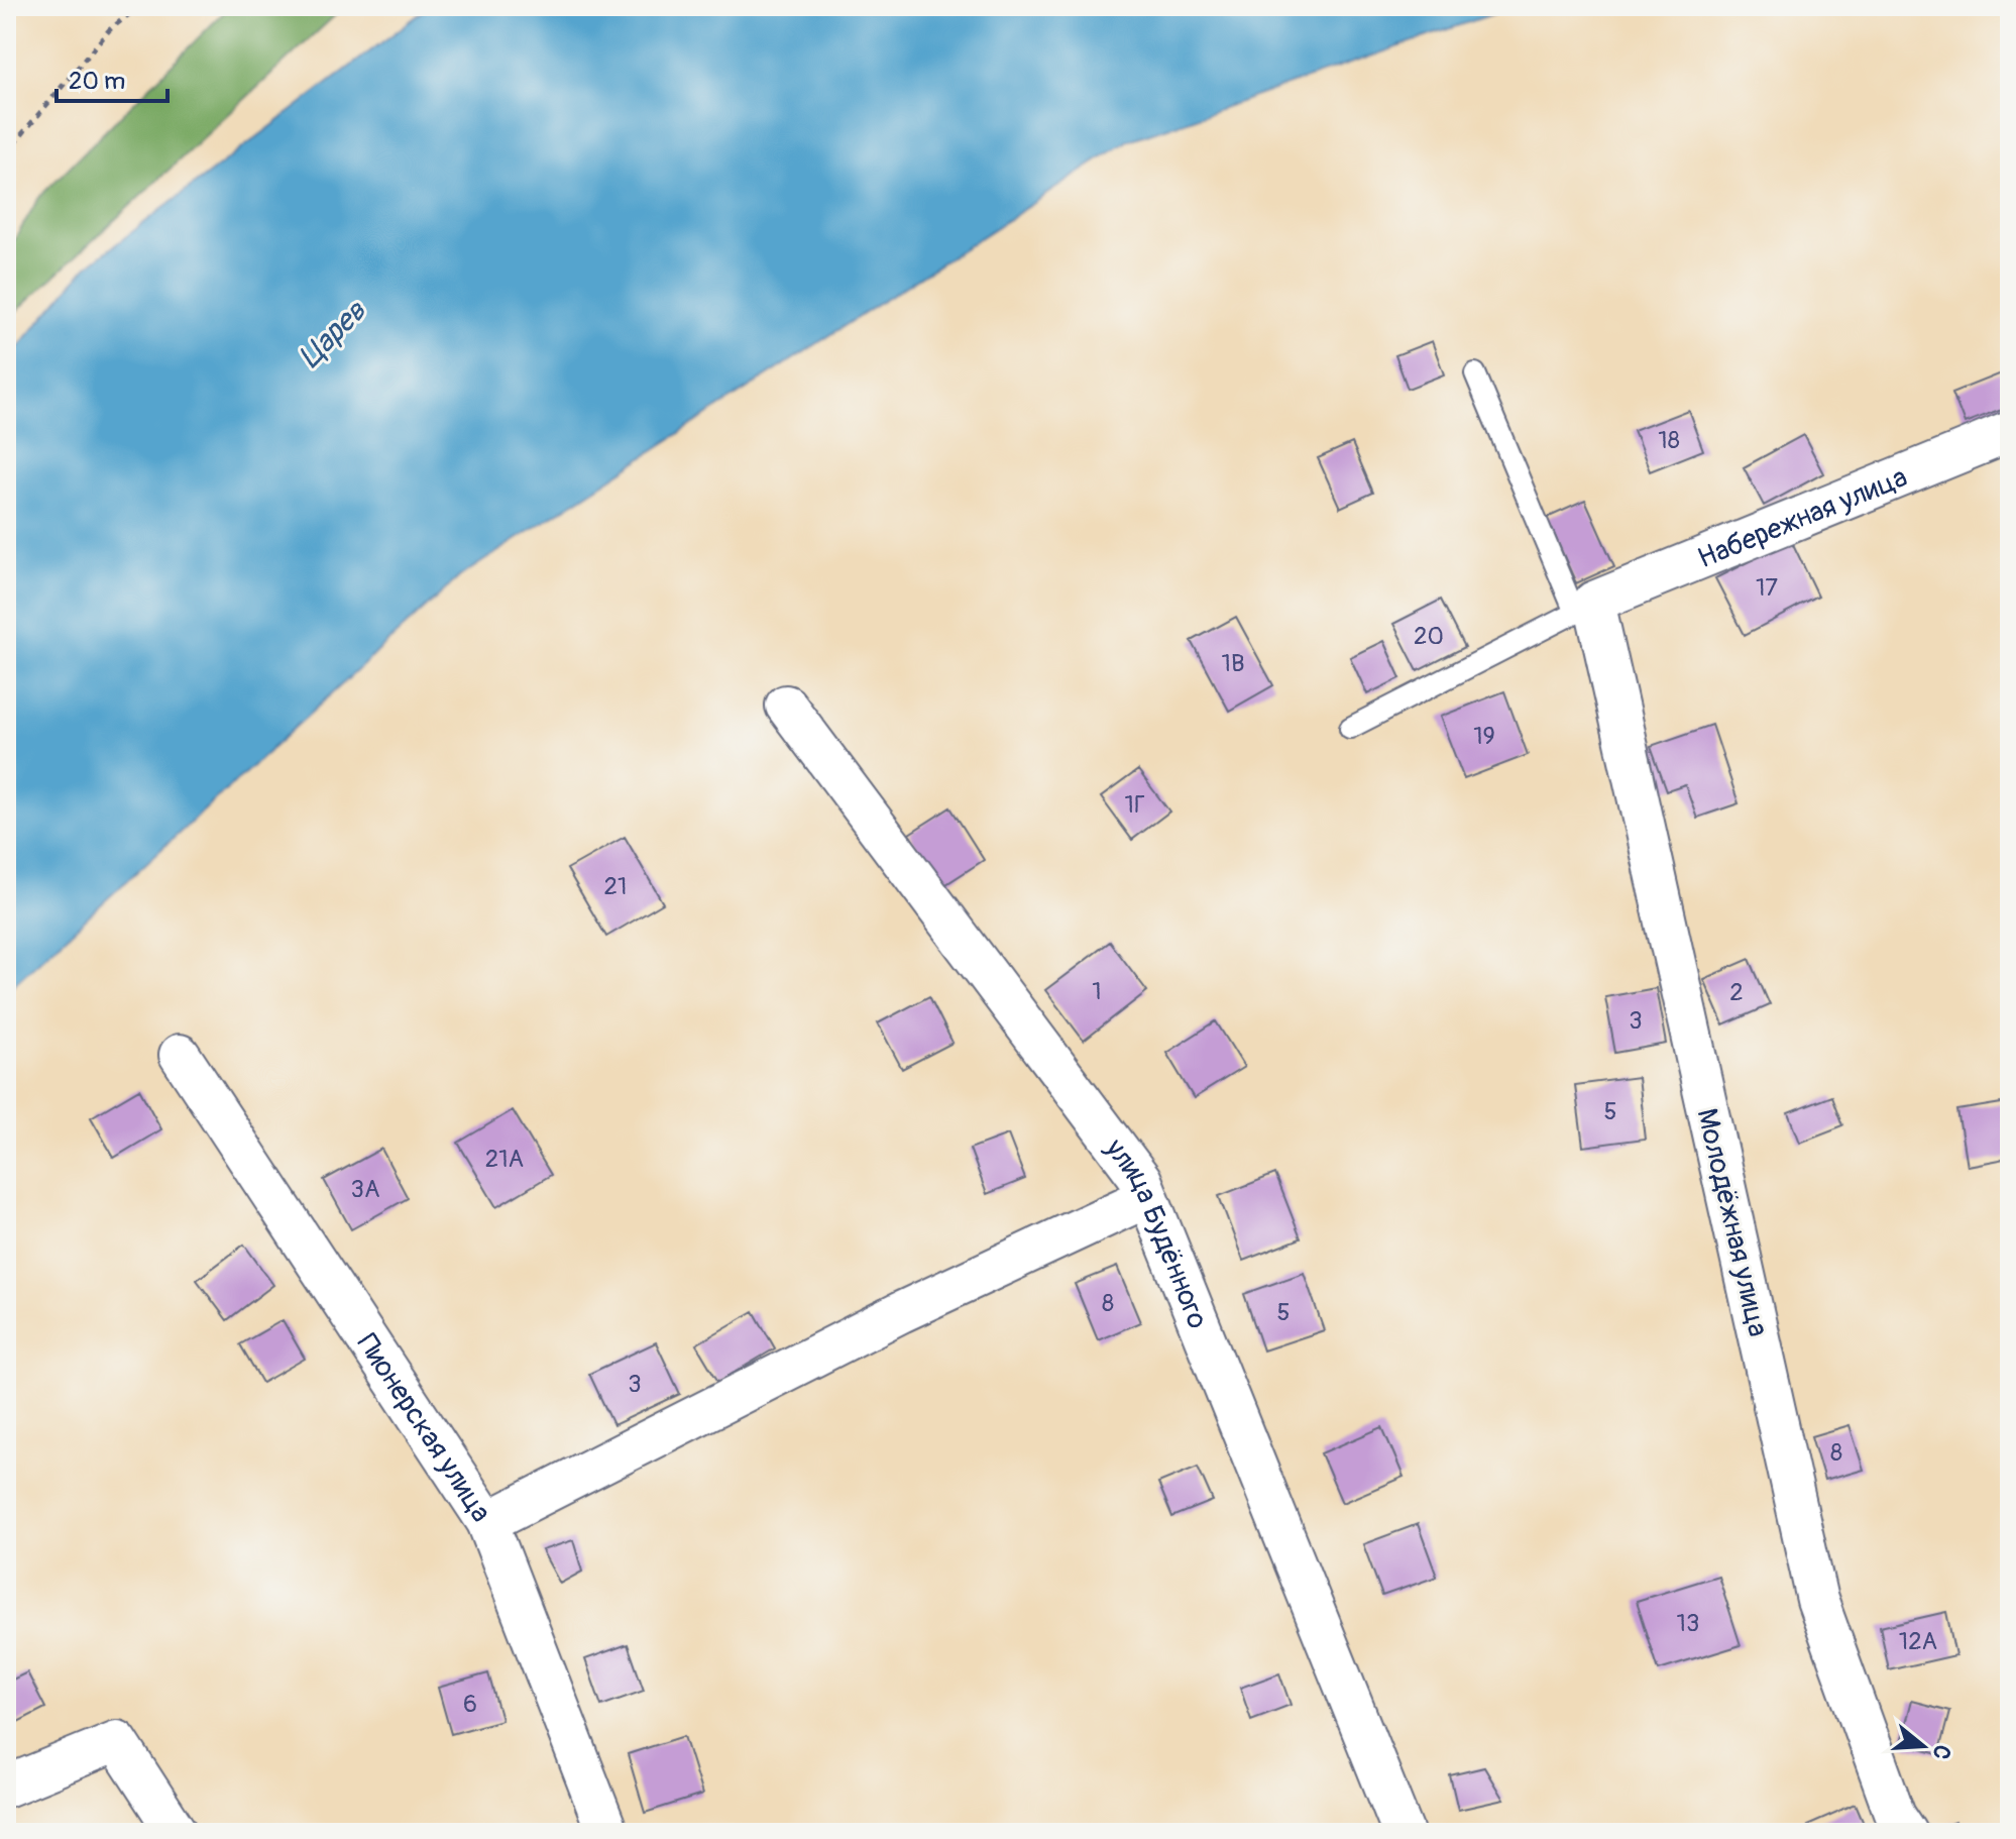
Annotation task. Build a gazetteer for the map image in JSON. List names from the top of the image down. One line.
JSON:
{"streets":{"street":["Набережная улица","Молодёжная улица","улица Будённого","Пионерская улица"]},"crossings":[["Набережная улица","Молодёжная улица"]],"water":["Царев"],"house_numbers":["18","17","20","1В","19","1Г","21","1","2","3","5","21А","3А","8","5","3","8","13","12А","6"],"scale_bar":"20 m","north":"right"}
